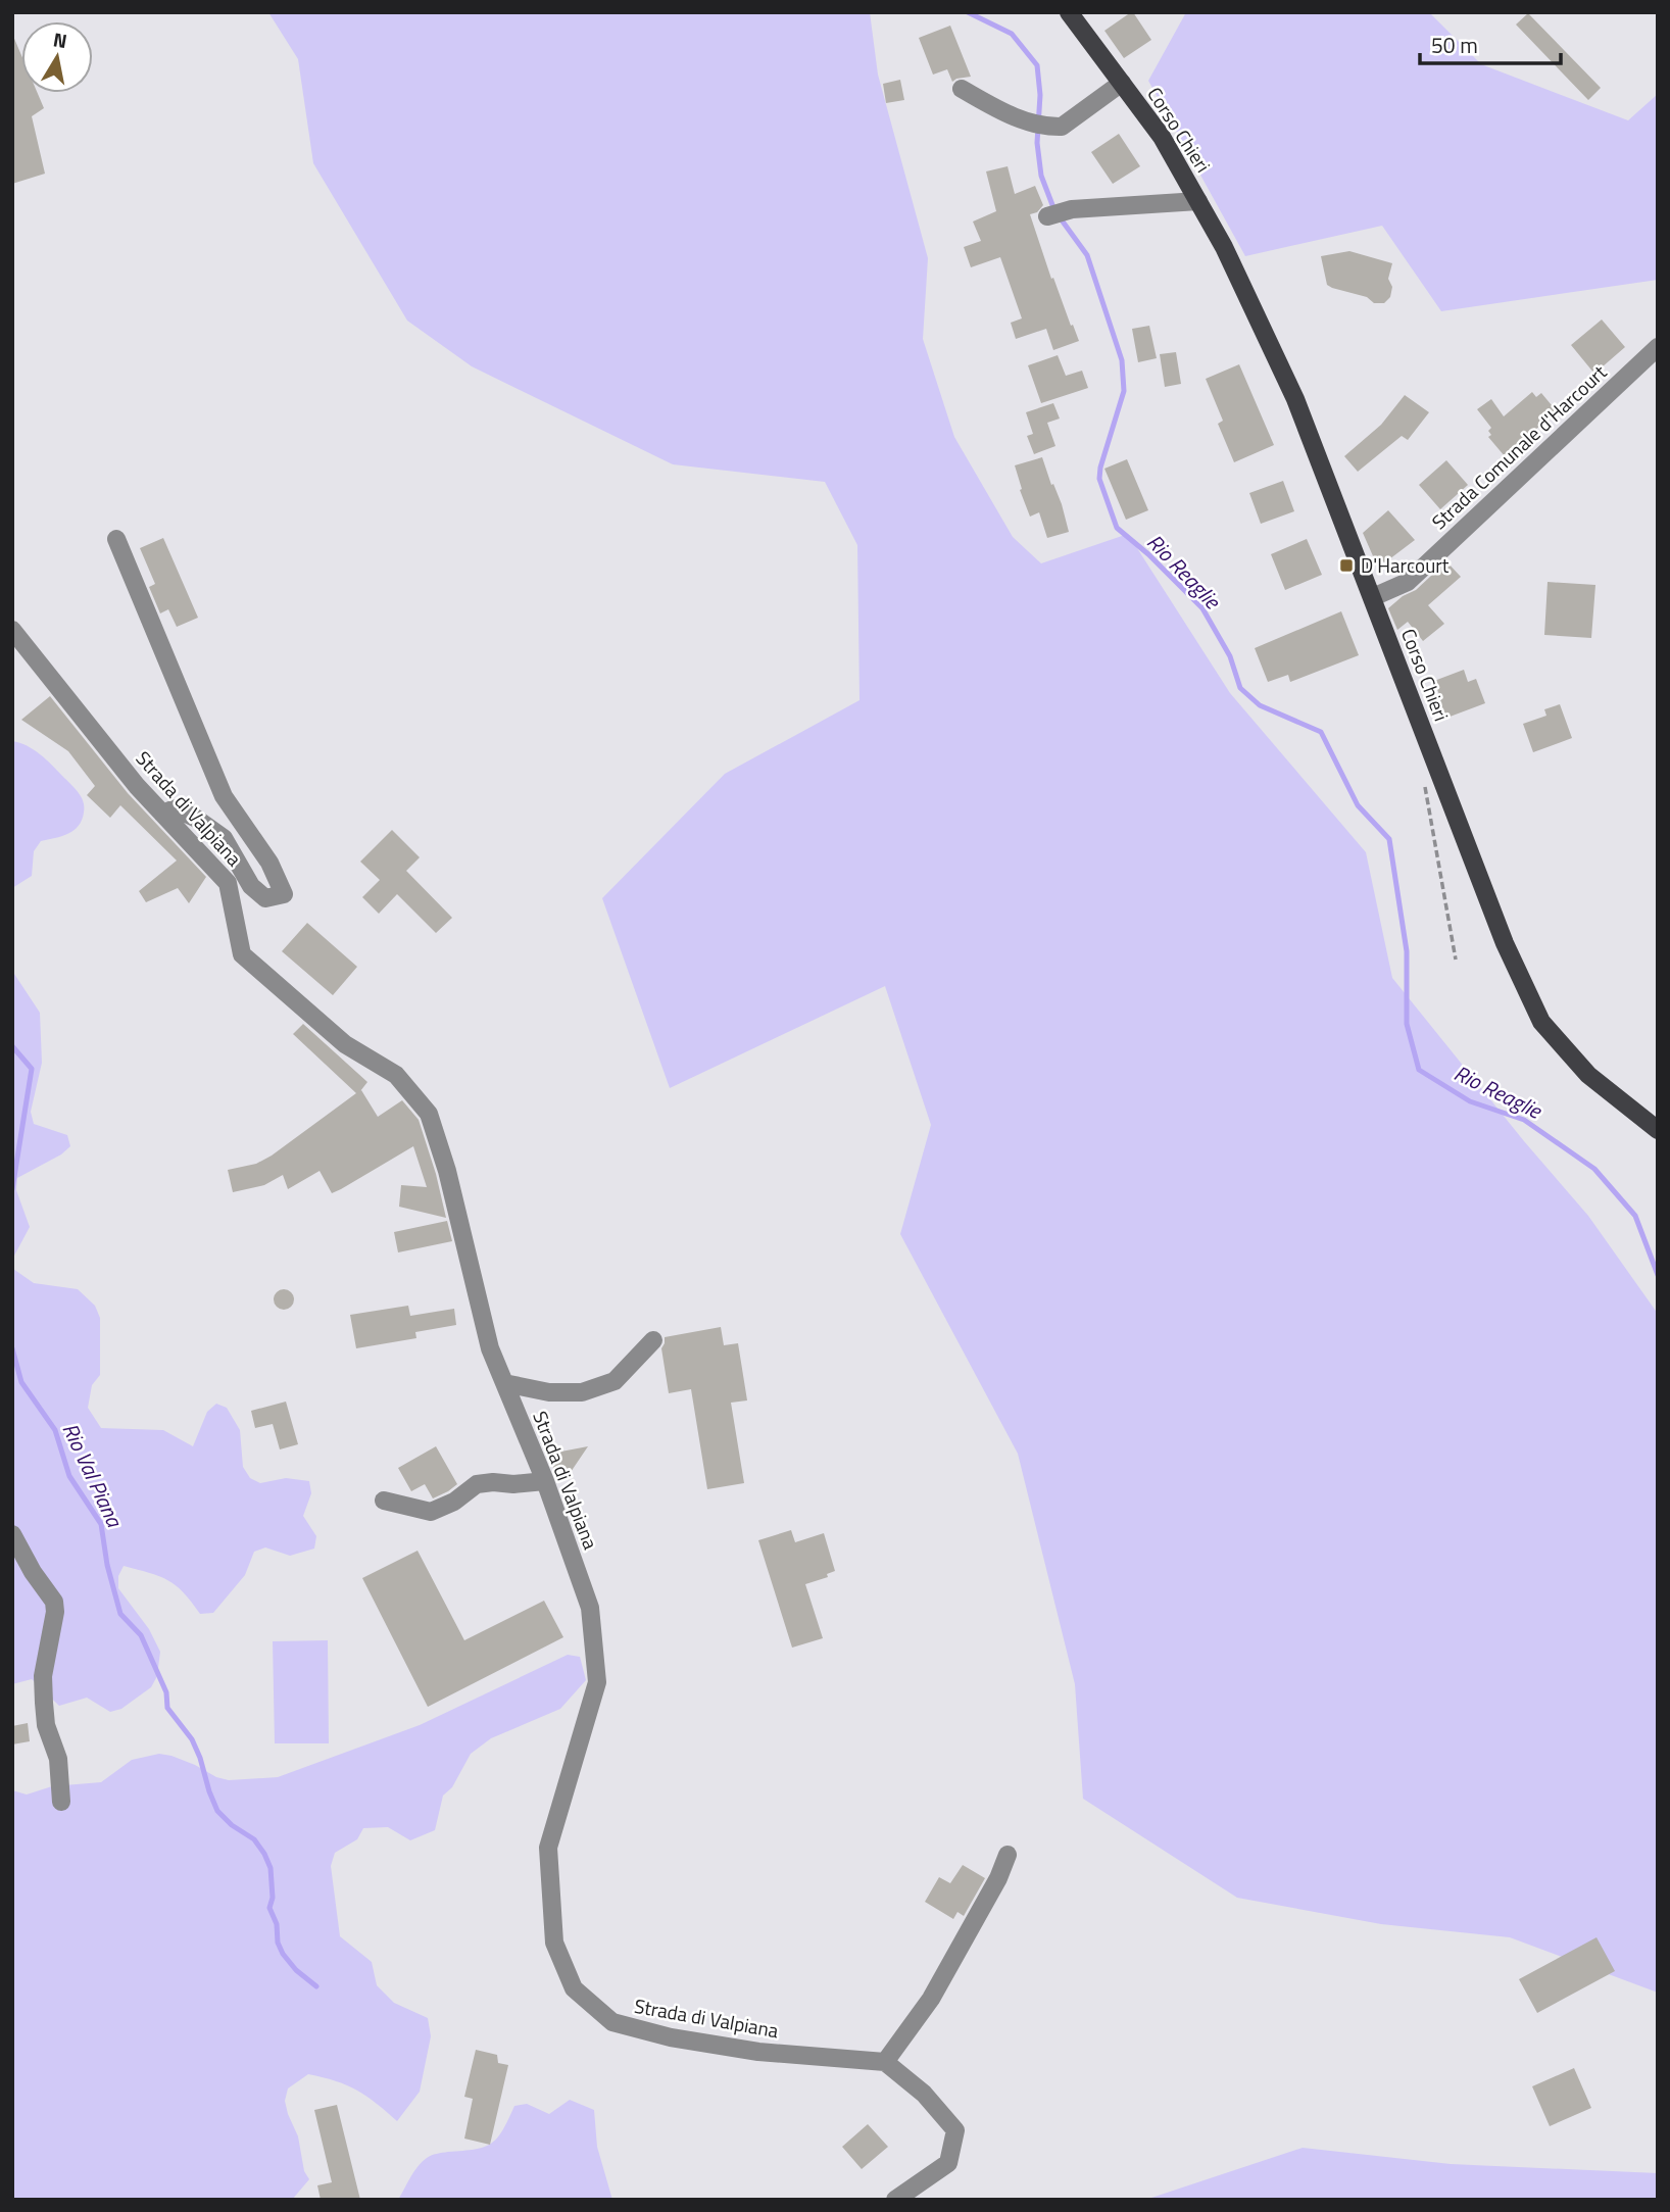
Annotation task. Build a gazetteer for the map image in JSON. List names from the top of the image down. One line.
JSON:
{"streets":{"main road":["Corso Chieri"],"street":["Strada Comunale d'Harcourt","Strada di Valpiana"]},"crossings":[["Corso Chieri","Strada Comunale d'Harcourt"]],"water":["Rio Reaglie","Rio Val Piana"],"places":{"transit":["D'Harcourt"]},"scale_bar":"50 m","north":"top"}
